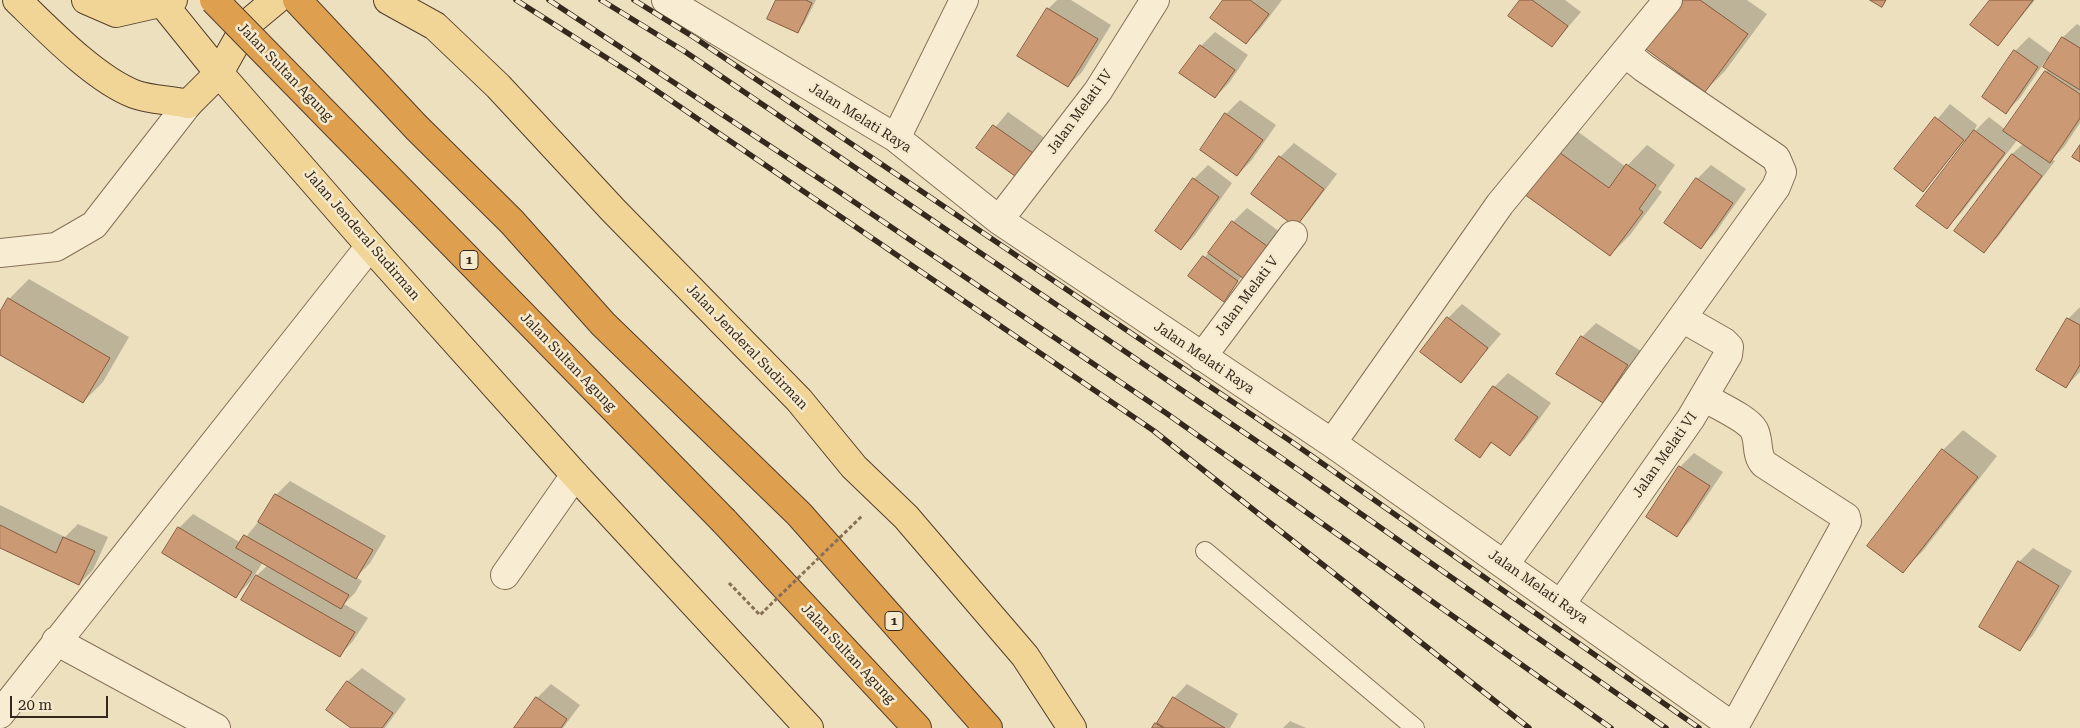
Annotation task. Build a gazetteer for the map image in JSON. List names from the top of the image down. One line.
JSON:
{"streets":{"highway":["Jalan Sultan Agung","1"],"main road":["Jalan Jenderal Sudirman"],"street":["Jalan Melati IV","Jalan Melati Raya","Jalan Melati V","Jalan Melati VI"]},"crossings":[["Jalan Melati IV","Jalan Melati Raya"],["Jalan Melati Raya","Jalan Melati V"],["Jalan Melati Raya","Jalan Melati VI"]],"scale_bar":"20 m"}
